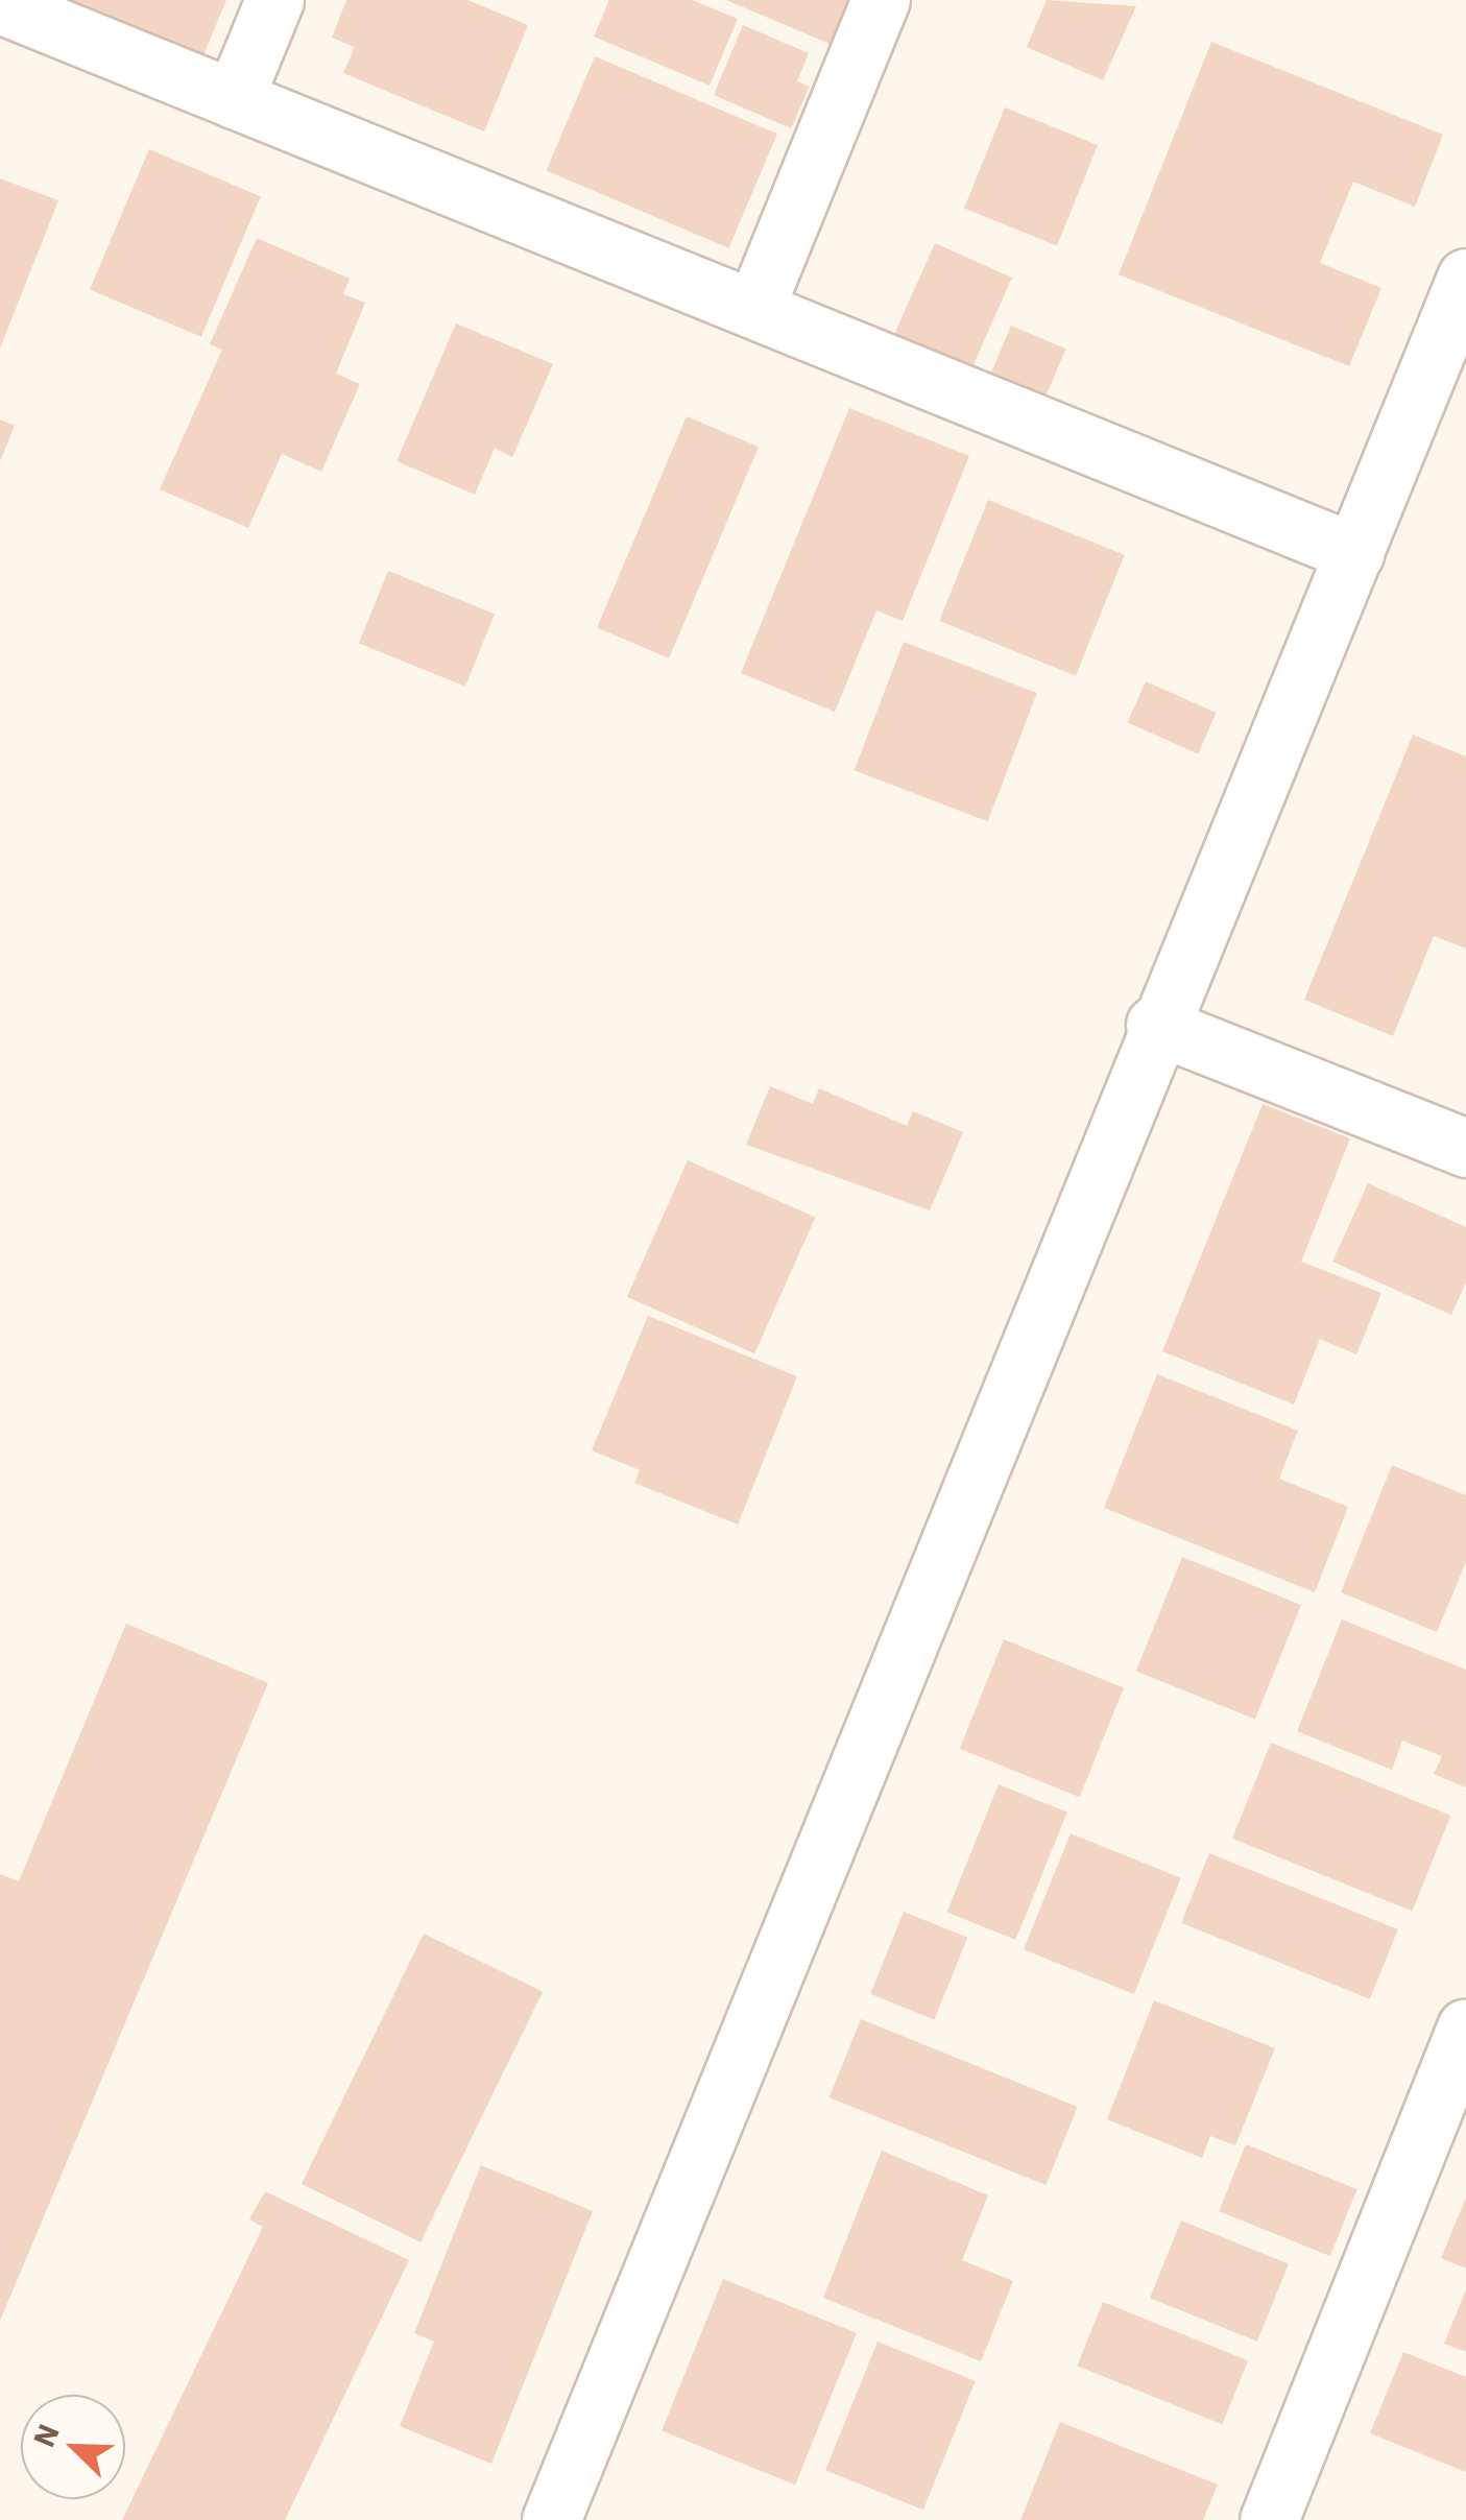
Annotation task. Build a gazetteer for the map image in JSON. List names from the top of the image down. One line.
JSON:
{"north":"top left"}
